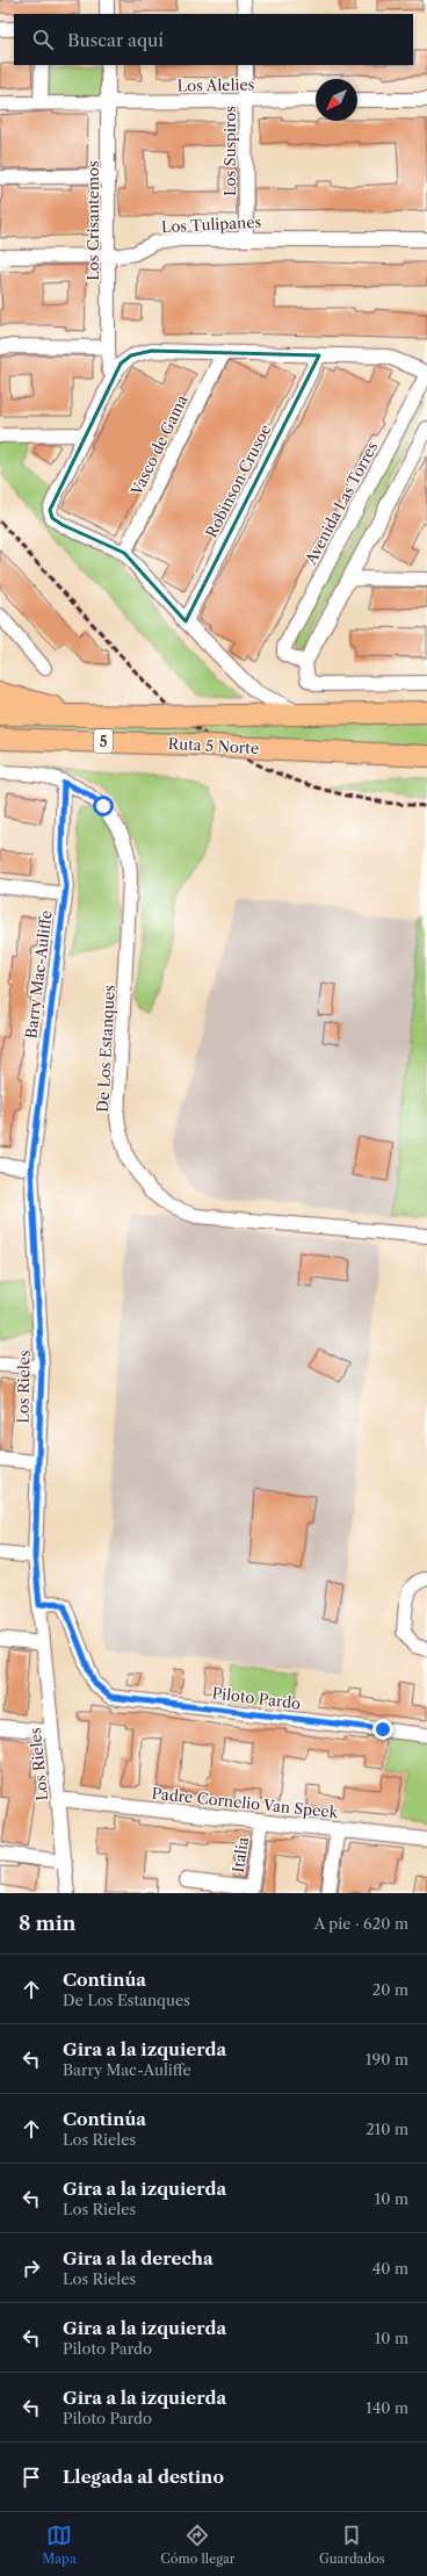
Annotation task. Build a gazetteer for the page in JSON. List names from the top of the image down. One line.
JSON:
{"streets":{"highway":["5","Ruta 5 Norte"],"street":["Los Alelies","Los Suspiros","Los Crisantemos","Los Tulipanes","Vasco de Gama","Robinson Crusoe","Avenida Las Torres","Barry Mac-Auliffe","De Los Estanques","Los Rieles","Piloto Pardo","Padre Cornelio Van Speek","Italia"]},"crossings":[["Los Alelies","Los Suspiros"],["Los Alelies","Los Crisantemos"],["Los Suspiros","Los Tulipanes"],["Los Crisantemos","Los Tulipanes"],["Barry Mac-Auliffe","De Los Estanques"],["Barry Mac-Auliffe","Los Rieles"],["Los Rieles","Piloto Pardo"],["Los Rieles","Padre Cornelio Van Speek"],["Padre Cornelio Van Speek","Italia"]],"north":"bottom left","page":{"search":"Buscar aquí","heading":["8 min","A pie · 620 m"],"list":[["Continúa","De Los Estanques","20 m"],["Gira a la izquierda","Barry Mac-Auliffe","190 m"],["Continúa","Los Rieles","210 m"],["Gira a la izquierda","Los Rieles","10 m"],["Gira a la derecha","Los Rieles","40 m"],["Gira a la izquierda","Piloto Pardo","10 m"],["Gira a la izquierda","Piloto Pardo","140 m"],"Llegada al destino"],"nav":["Mapa","Cómo llegar","Guardados"]}}
